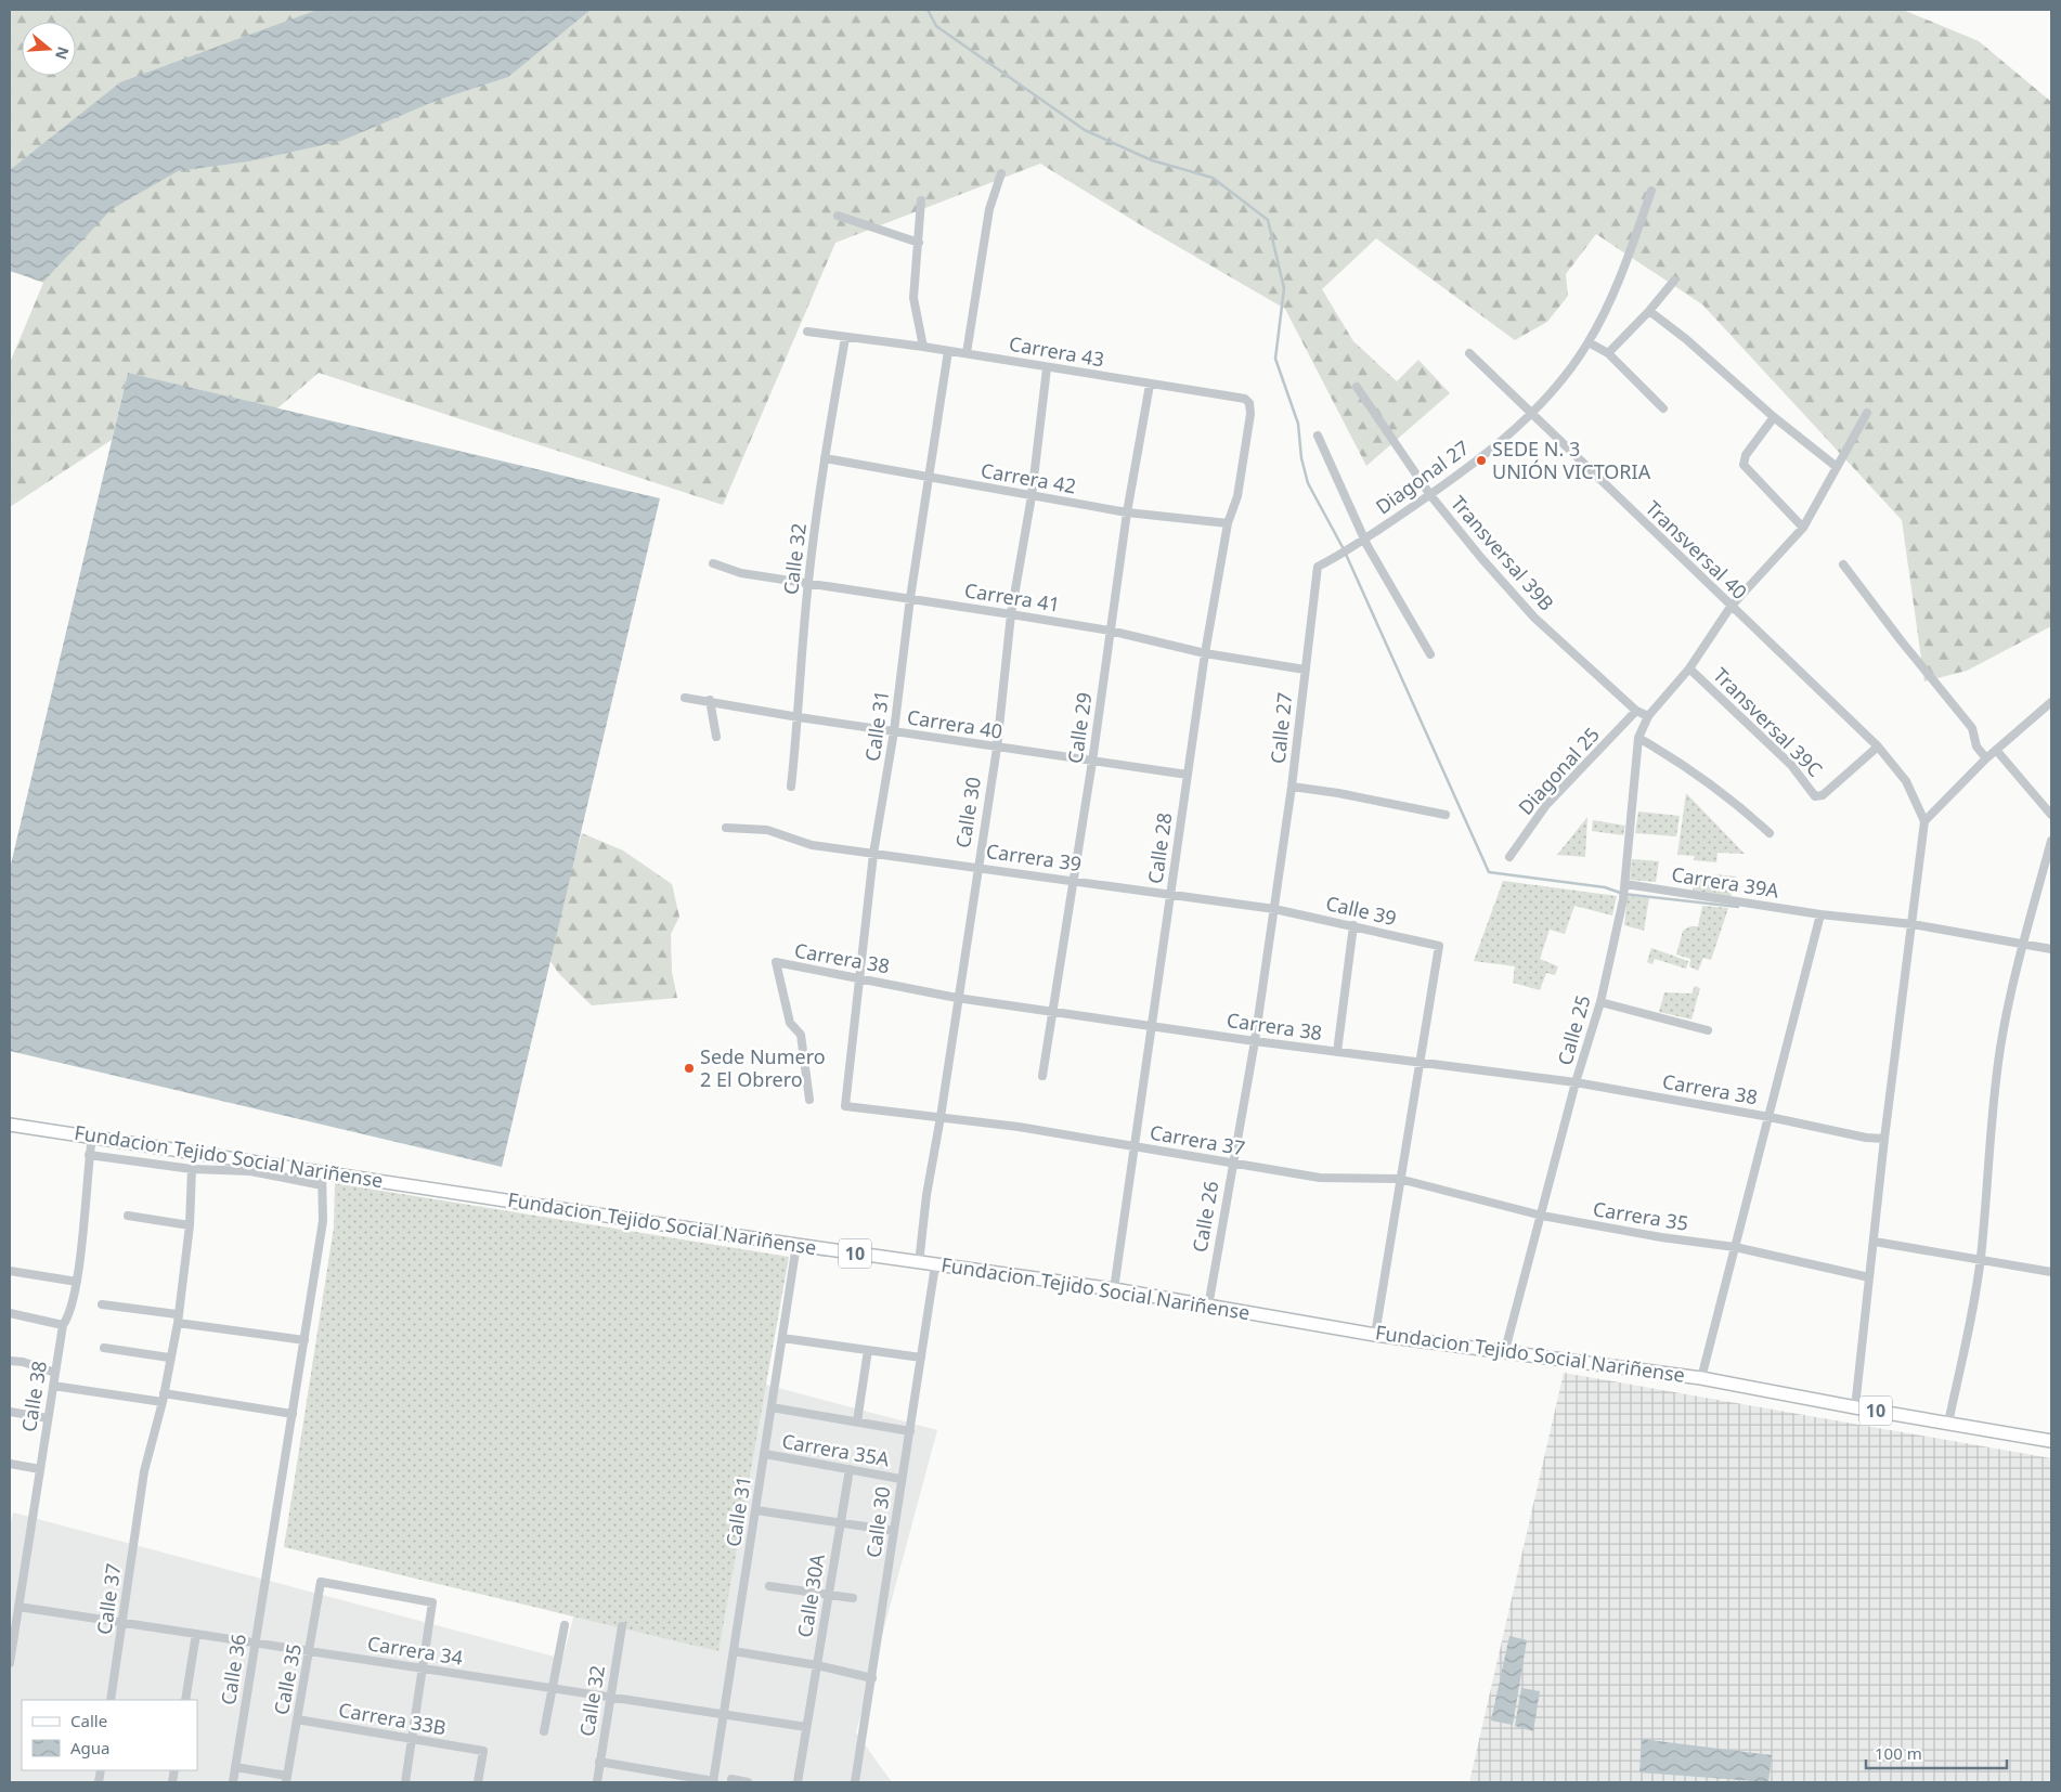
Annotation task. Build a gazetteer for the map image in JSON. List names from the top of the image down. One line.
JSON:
{"streets":{"main road":["Fundacion Tejido Social Nariñense","10"],"street":["Carrera 43","Diagonal 27","Carrera 42","Transversal 40","Transversal 39B","Calle 32","Carrera 41","Transversal 39C","Carrera 40","Calle 31","Calle 29","Calle 27","Diagonal 25","Calle 30","Calle 28","Carrera 39","Carrera 39A","Calle 39","Carrera 38","Calle 25","Carrera 37","Calle 26","Carrera 35","Calle 38","Carrera 35A","Calle 30A","Calle 37","Carrera 34","Calle 36","Calle 35","Carrera 33B"]},"crossings":[["Carrera 43","Calle 32"],["Carrera 43","Calle 31"],["Carrera 43","Calle 29"],["Carrera 43","Calle 30"],["Carrera 43","Calle 28"],["Diagonal 27","Transversal 40"],["Diagonal 27","Transversal 39B"],["Diagonal 27","Calle 27"],["Carrera 42","Calle 32"],["Carrera 42","Calle 31"],["Carrera 42","Calle 29"],["Carrera 42","Calle 30"],["Carrera 42","Calle 28"],["Transversal 40","Transversal 39C"],["Transversal 39B","Diagonal 25"],["Transversal 39B","Calle 25"],["Calle 32","Carrera 41"],["Calle 32","Carrera 40"],["Calle 32","Carrera 34"],["Carrera 41","Calle 31"],["Carrera 41","Calle 29"],["Carrera 41","Calle 27"],["Carrera 41","Calle 30"],["Carrera 41","Calle 28"],["Carrera 40","Calle 31"],["Carrera 40","Calle 29"],["Carrera 40","Calle 30"],["Carrera 40","Calle 28"],["Calle 31","Carrera 39"],["Calle 31","Carrera 38"],["Calle 31","Carrera 37"],["Calle 31","Fundacion Tejido Social Nariñense"],["Calle 31","Carrera 35A"],["Calle 31","Carrera 34"],["Calle 29","Carrera 39"],["Calle 29","Carrera 38"],["Calle 27","Carrera 39"],["Calle 27","Calle 39"],["Calle 27","Calle 26"],["Calle 30","Carrera 39"],["Calle 30","Carrera 38"],["Calle 30","Carrera 37"],["Calle 30","Fundacion Tejido Social Nariñense"],["Calle 30","Carrera 35A"],["Calle 28","Carrera 39"],["Calle 28","Carrera 38"],["Calle 28","Carrera 37"],["Calle 28","Fundacion Tejido Social Nariñense"],["Carrera 39","Calle 39"],["Carrera 39","Calle 26"],["Carrera 39A","Calle 25"],["Calle 39","Carrera 38"],["Calle 39","Calle 26"],["Carrera 38","Calle 25"],["Carrera 38","Calle 26"],["Calle 25","Carrera 37"],["Calle 25","Fundacion Tejido Social Nariñense"],["Calle 25","Carrera 35"],["Carrera 37","Calle 26"],["Carrera 37","Carrera 35"],["Fundacion Tejido Social Nariñense","Calle 26"],["Fundacion Tejido Social Nariñense","10"],["Fundacion Tejido Social Nariñense","Calle 38"],["Fundacion Tejido Social Nariñense","Calle 36"],["Calle 38","Carrera 34"],["Carrera 35A","Calle 30A"],["Calle 30A","Carrera 34"],["Calle 37","Carrera 34"],["Carrera 34","Calle 36"],["Carrera 34","Calle 35"],["Calle 35","Carrera 33B"]],"places":["SEDE N. 3 UNIÓN VICTORIA","Sede Numero 2 El Obrero"],"legend":["Calle","Agua"],"scale_bar":"100 m","north":"right"}
